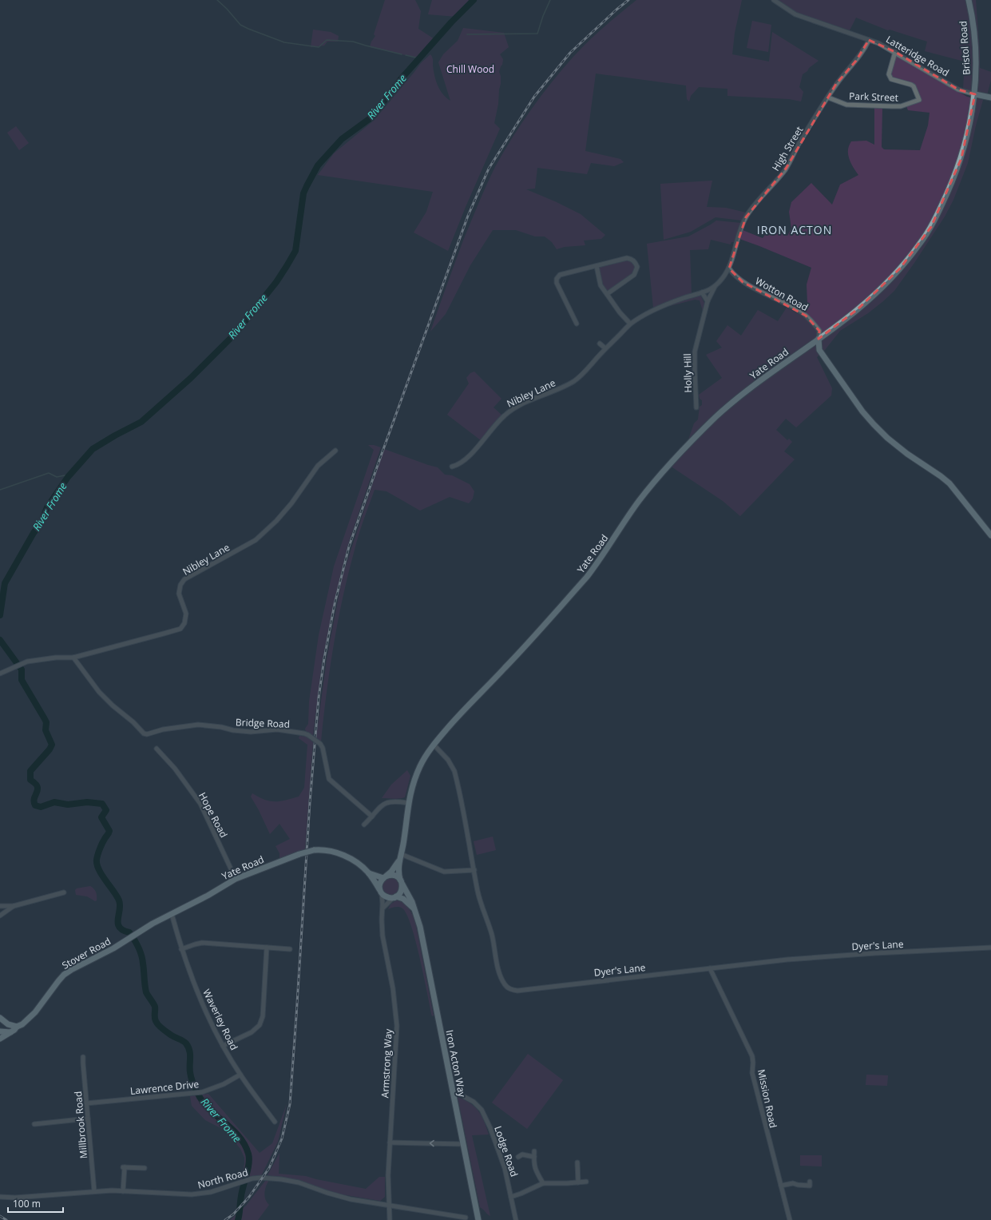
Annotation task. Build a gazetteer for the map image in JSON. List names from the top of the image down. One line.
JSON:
{"streets":{"main road":["Bristol Road","Yate Road","Stover Road","Iron Acton Way"],"street":["Latteridge Road","Park Street","High Street","Wotton Road","Holly Hill","Nibley Lane","Bridge Road","Hope Road","Dyer's Lane","Waverley Road","Armstrong Way","Lawrence Drive","Mission Road","Millbrook Road","Lodge Road","North Road"]},"crossings":[["Bristol Road","Latteridge Road"],["Bristol Road","Wotton Road"],["Bristol Road","Yate Road"],["Latteridge Road","Park Street"],["Latteridge Road","High Street"],["Park Street","High Street"],["High Street","Wotton Road"],["High Street","Nibley Lane"],["Wotton Road","Yate Road"],["Wotton Road","Nibley Lane"],["Yate Road","Hope Road"],["Yate Road","Dyer's Lane"],["Yate Road","Stover Road"],["Yate Road","Waverley Road"],["Yate Road","Armstrong Way"],["Yate Road","Iron Acton Way"],["Holly Hill","Nibley Lane"],["Nibley Lane","Bridge Road"],["Dyer's Lane","Mission Road"],["Waverley Road","Lawrence Drive"],["Armstrong Way","Iron Acton Way"],["Armstrong Way","North Road"],["Lawrence Drive","Millbrook Road"],["Millbrook Road","North Road"]],"districts":["IRON ACTON"],"water":["River Frome"],"parks":["Chill Wood"],"scale_bar":"100 m"}
